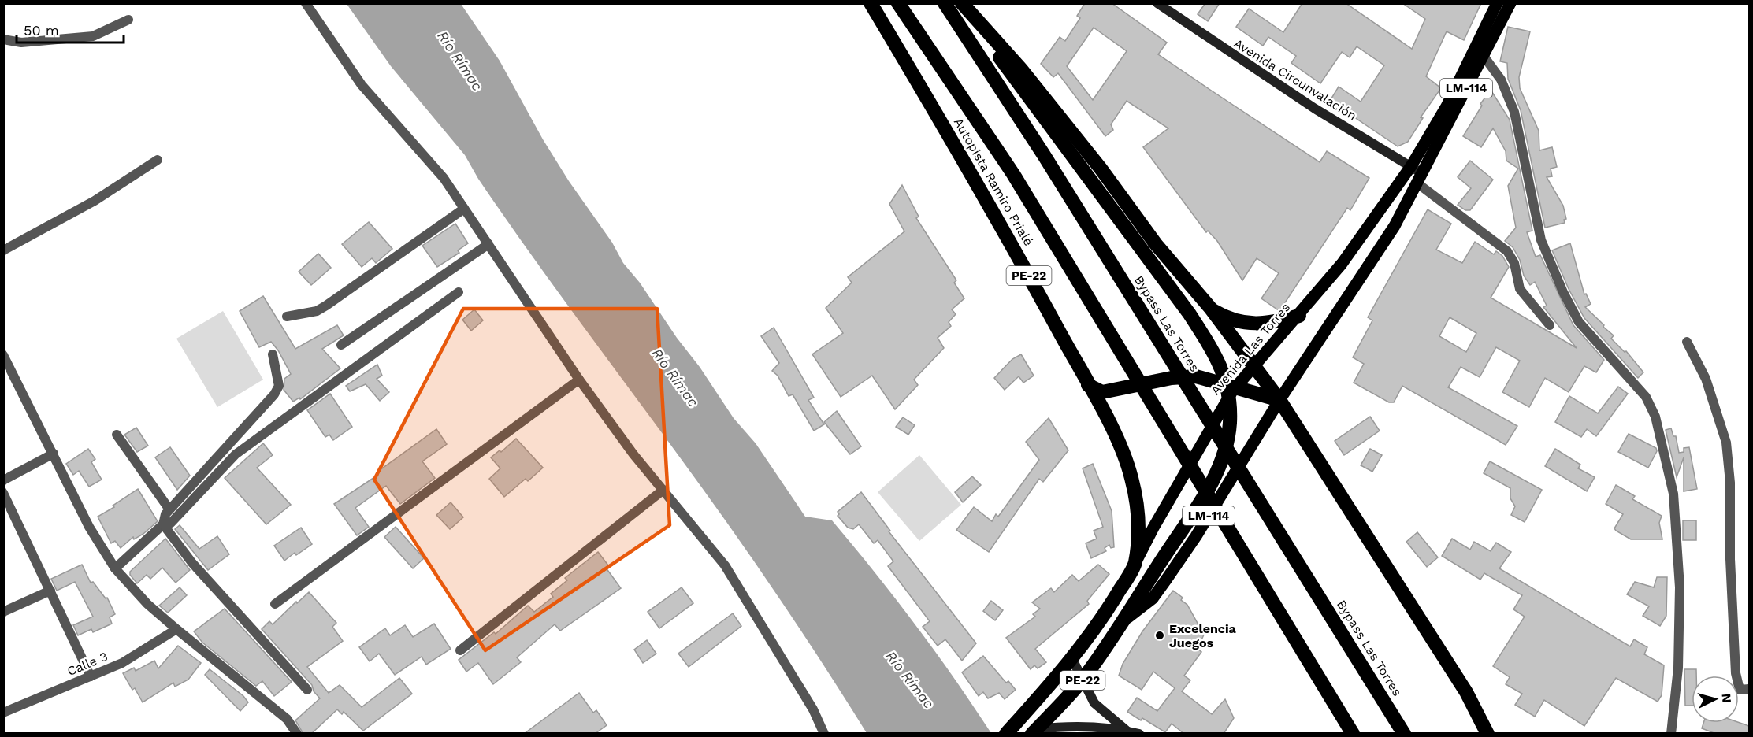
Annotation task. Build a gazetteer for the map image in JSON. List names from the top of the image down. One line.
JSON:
{"streets":{"highway":["Autopista Ramiro Prialé","PE-22","Bypass Las Torres","Avenida Las Torres"],"main road":["LM-114"],"street":["Avenida Circunvalación","Calle 3"]},"crossings":[["Avenida Circunvalación","Avenida Las Torres"],["Autopista Ramiro Prialé","Avenida Las Torres"],["PE-22","Avenida Las Torres"]],"water":["Río Rímac"],"places":["Excelencia Juegos"],"scale_bar":"50 m","north":"right"}
